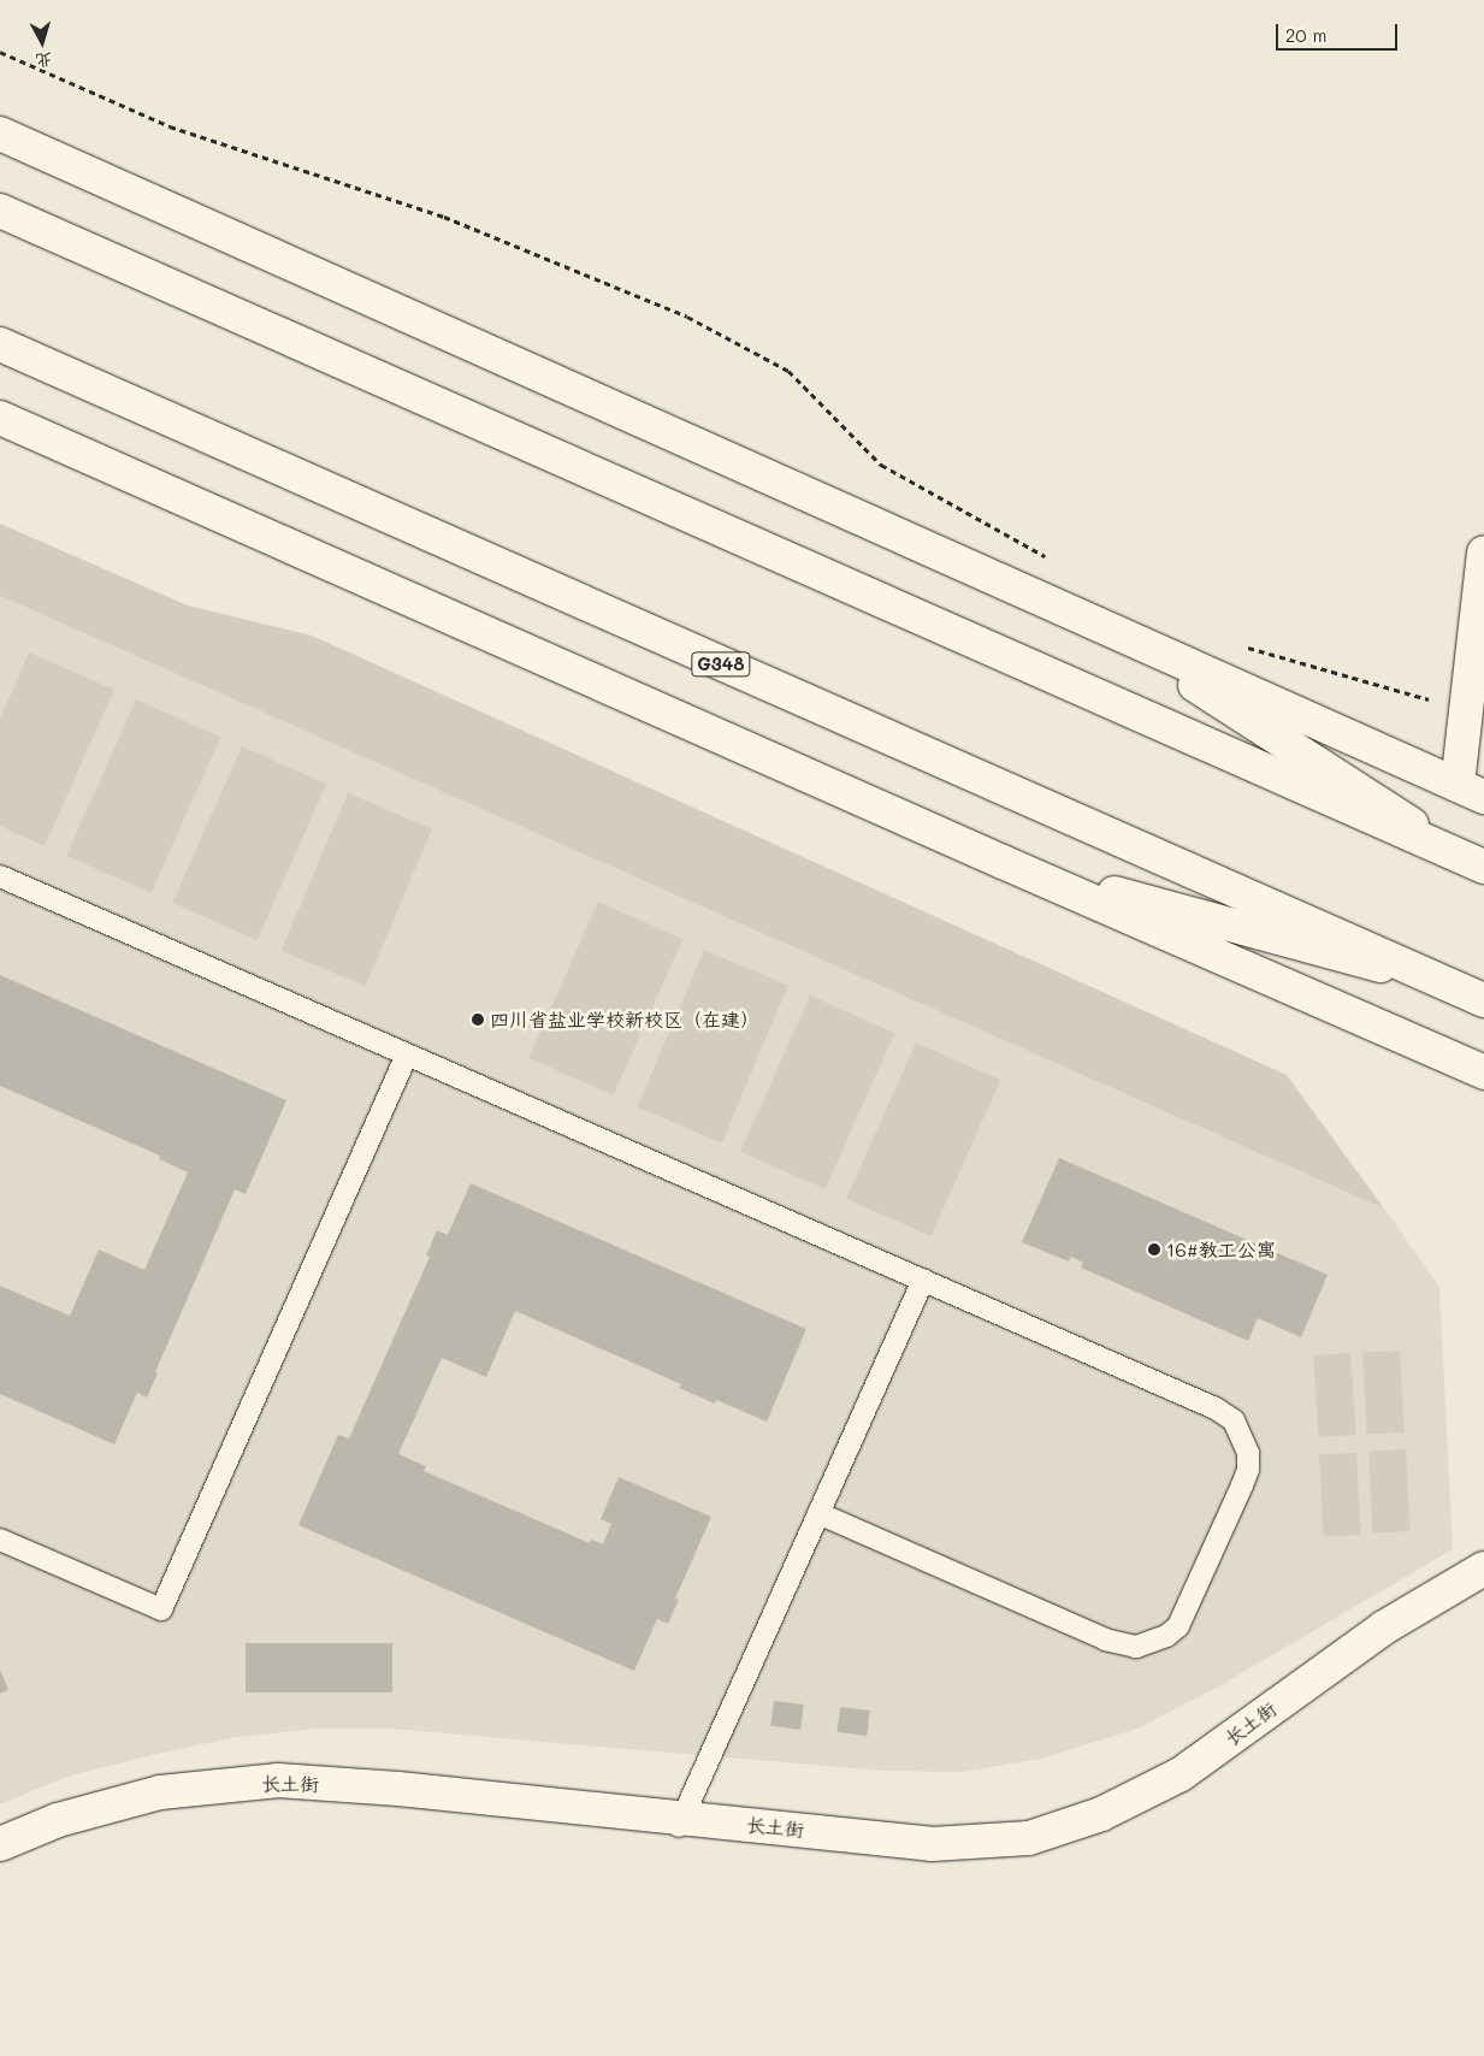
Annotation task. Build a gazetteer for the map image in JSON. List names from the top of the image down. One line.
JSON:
{"streets":{"main road":["G348","长土街"]},"places":["四川省盐业学校新校区（在建）","16#教工公寓"],"scale_bar":"20 m","north":"bottom"}
